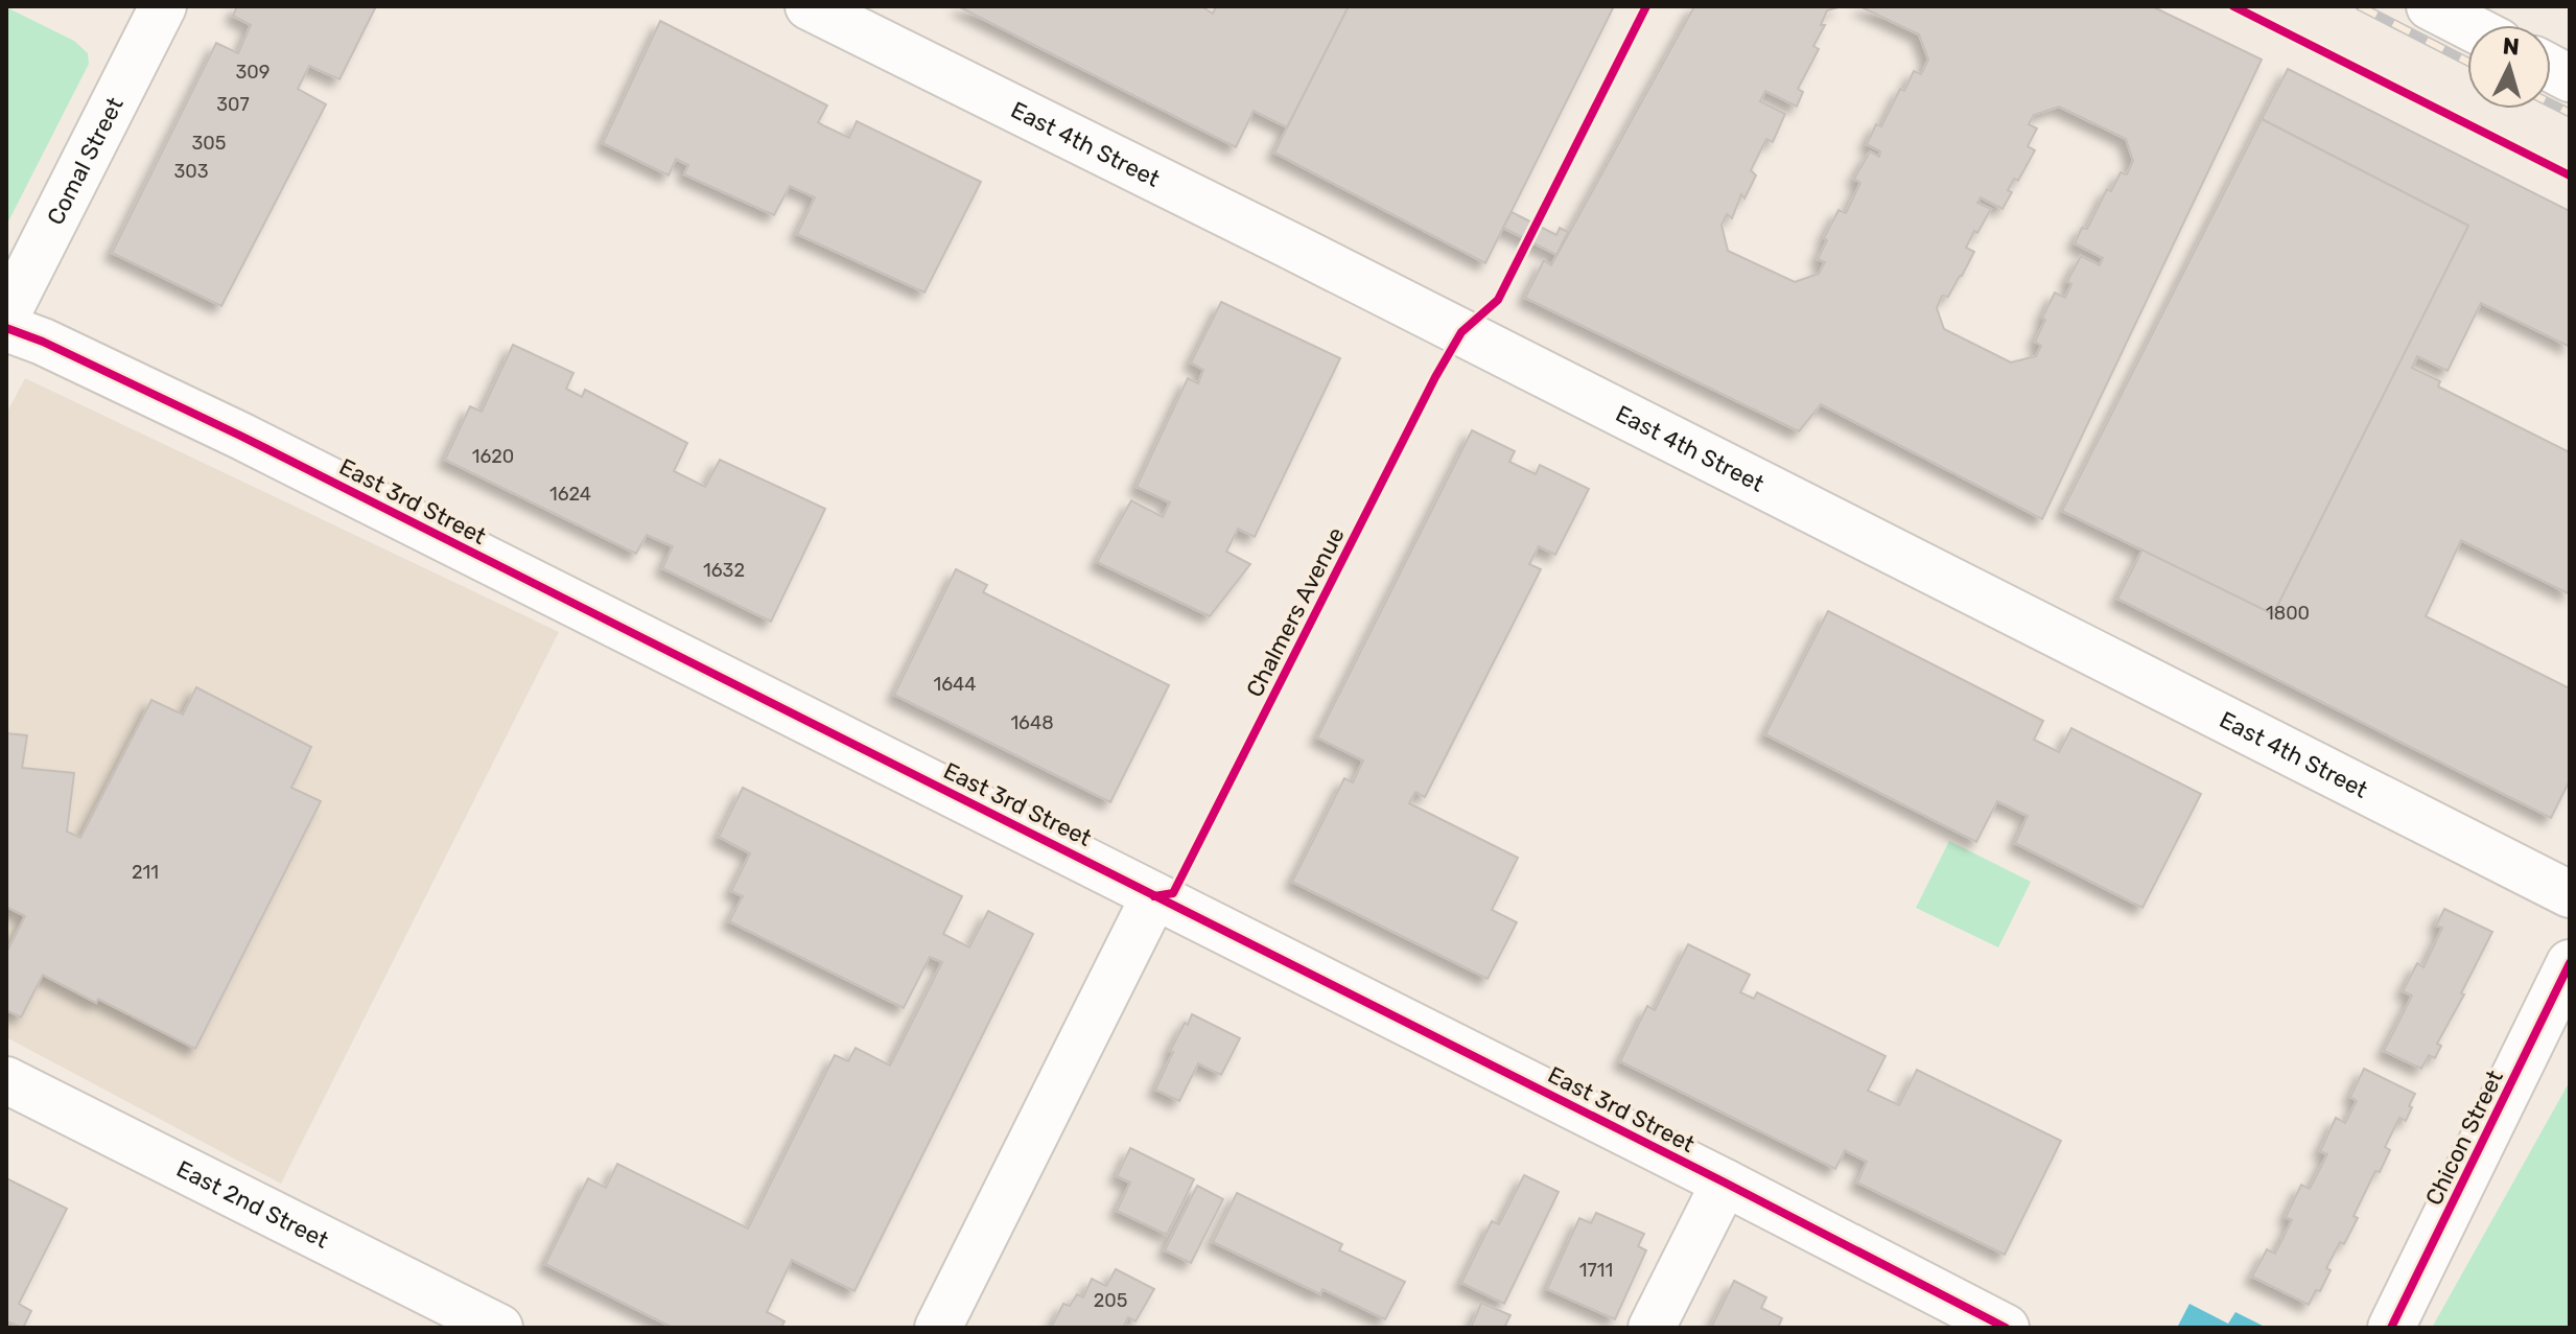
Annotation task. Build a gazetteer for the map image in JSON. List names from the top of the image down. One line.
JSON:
{"streets":{"street":["East 4th Street","Comal Street","East 3rd Street","Chicon Street","East 2nd Street"],"cycle path":["Chalmers Avenue"]},"house_numbers":["309","307","305","303","1620","1624","1632","1800","1644","1648","211","1711","205"],"north":"top"}
